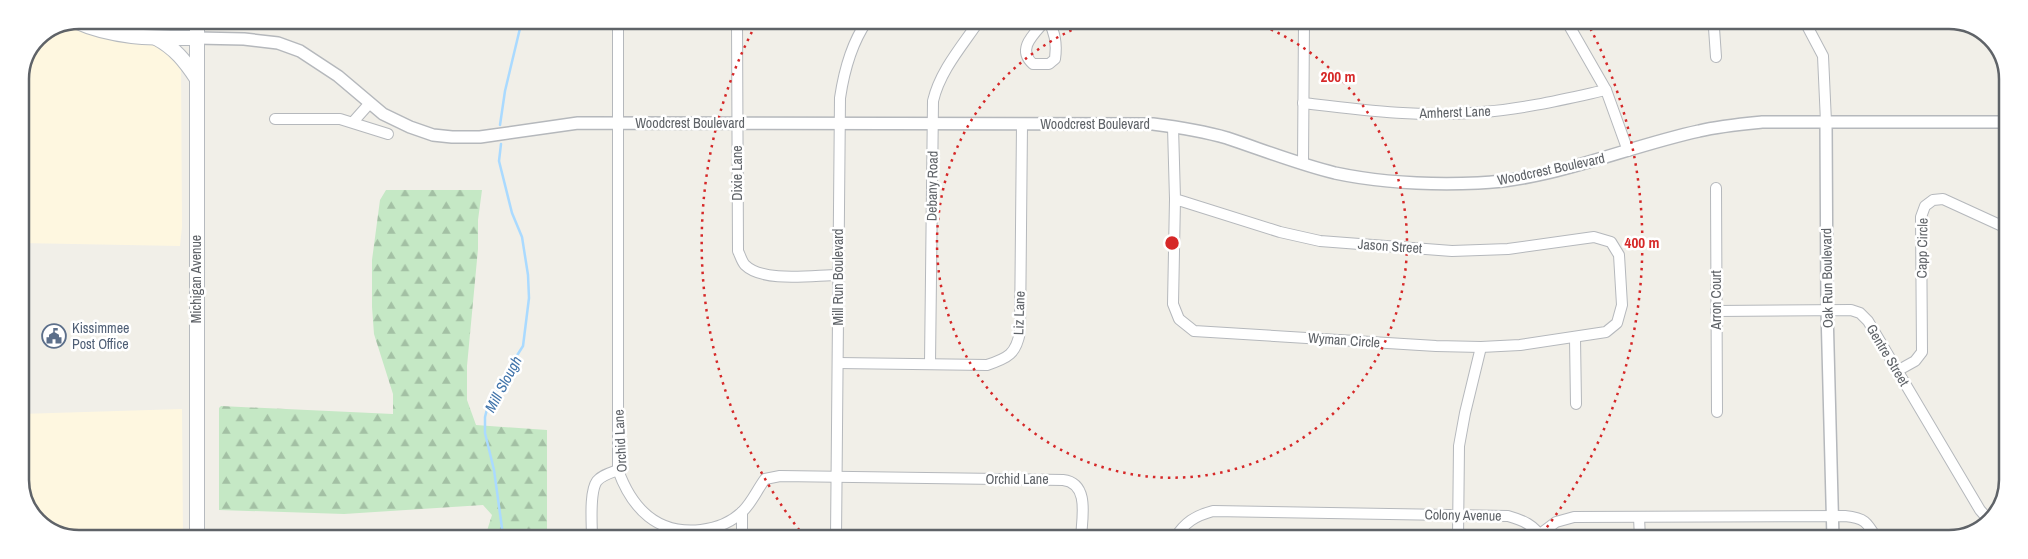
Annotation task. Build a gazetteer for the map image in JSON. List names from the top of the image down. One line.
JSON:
{"streets":{"main road":["Michigan Avenue"],"street":["Amherst Lane","Woodcrest Boulevard","Dixie Lane","Debany Road","Jason Street","Capp Circle","Mill Run Boulevard","Oak Run Boulevard","Arron Court","Liz Lane","Wyman Circle","Gentre Street","Orchid Lane","Colony Avenue"]},"crossings":[["Woodcrest Boulevard","Dixie Lane"],["Woodcrest Boulevard","Debany Road"],["Woodcrest Boulevard","Mill Run Boulevard"],["Woodcrest Boulevard","Oak Run Boulevard"],["Woodcrest Boulevard","Michigan Avenue"],["Woodcrest Boulevard","Liz Lane"],["Woodcrest Boulevard","Wyman Circle"],["Woodcrest Boulevard","Orchid Lane"],["Dixie Lane","Mill Run Boulevard"],["Debany Road","Liz Lane"],["Jason Street","Wyman Circle"],["Capp Circle","Gentre Street"],["Mill Run Boulevard","Liz Lane"],["Mill Run Boulevard","Orchid Lane"],["Oak Run Boulevard","Gentre Street"],["Oak Run Boulevard","Colony Avenue"],["Arron Court","Gentre Street"]],"water":["Mill Slough"],"places":{"public building":["Kissimmee Post Office"]},"rings":["200 m","400 m"]}
